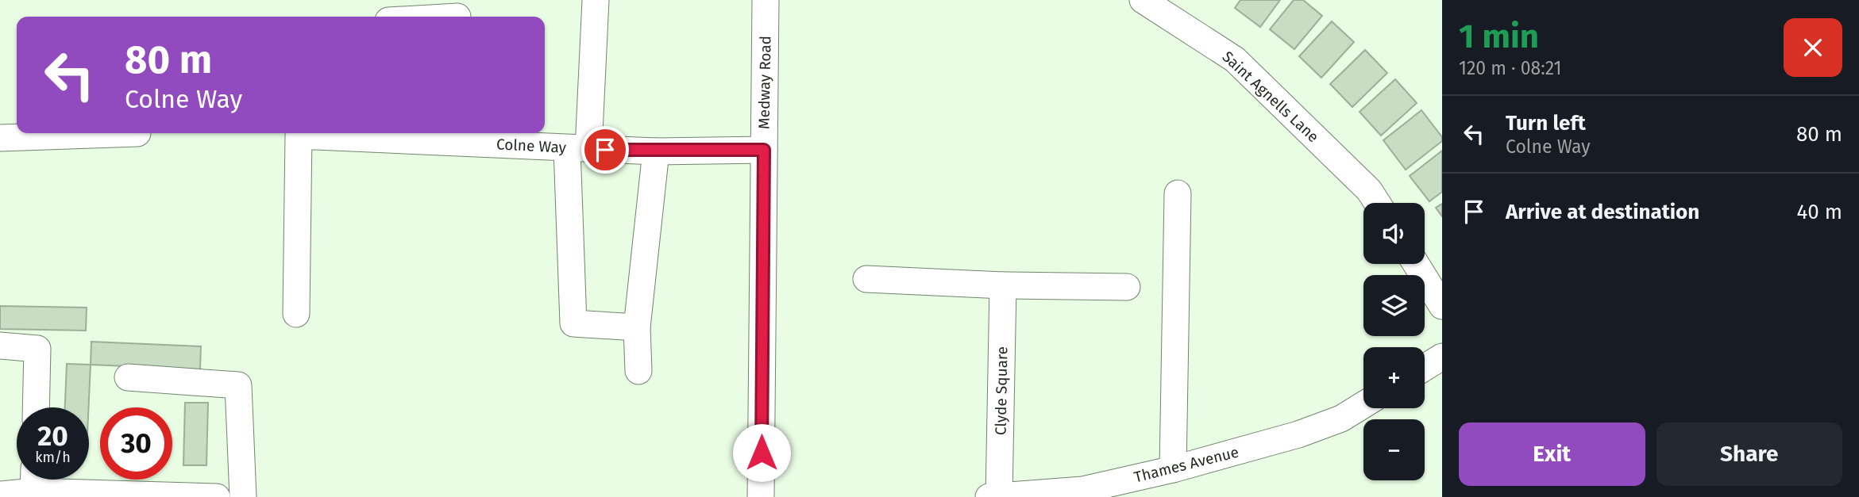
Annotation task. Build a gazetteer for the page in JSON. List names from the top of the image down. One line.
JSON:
{"streets":{"street":["Medway Road","Saint Agnells Lane","Colne Way","Clyde Square","Thames Avenue"]},"crossings":[["Medway Road","Colne Way"],["Clyde Square","Thames Avenue"]],"page":{"heading":["1 min","120 m · 08:21"],"turn":["80 m","Colne Way"],"list":[{"name":"Turn left","note":"Colne Way","value":"80 m"},{"name":"Arrive at destination","value":"40 m"}],"map_buttons":["+","−"],"speed":"20 km/h","limit":"30","buttons":["Exit","Share"]}}
